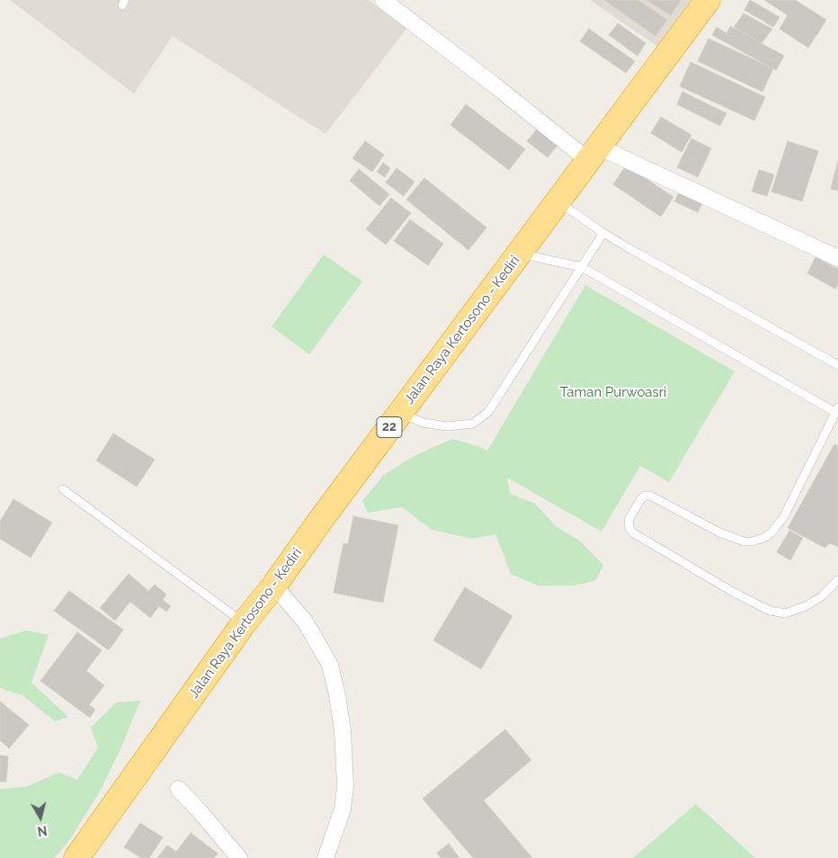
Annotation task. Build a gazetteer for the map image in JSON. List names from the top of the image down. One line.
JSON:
{"streets":{"highway":["Jalan Raya Kertosono - Kediri","22"]},"parks":["Taman Purwoasri"],"north":"bottom"}
